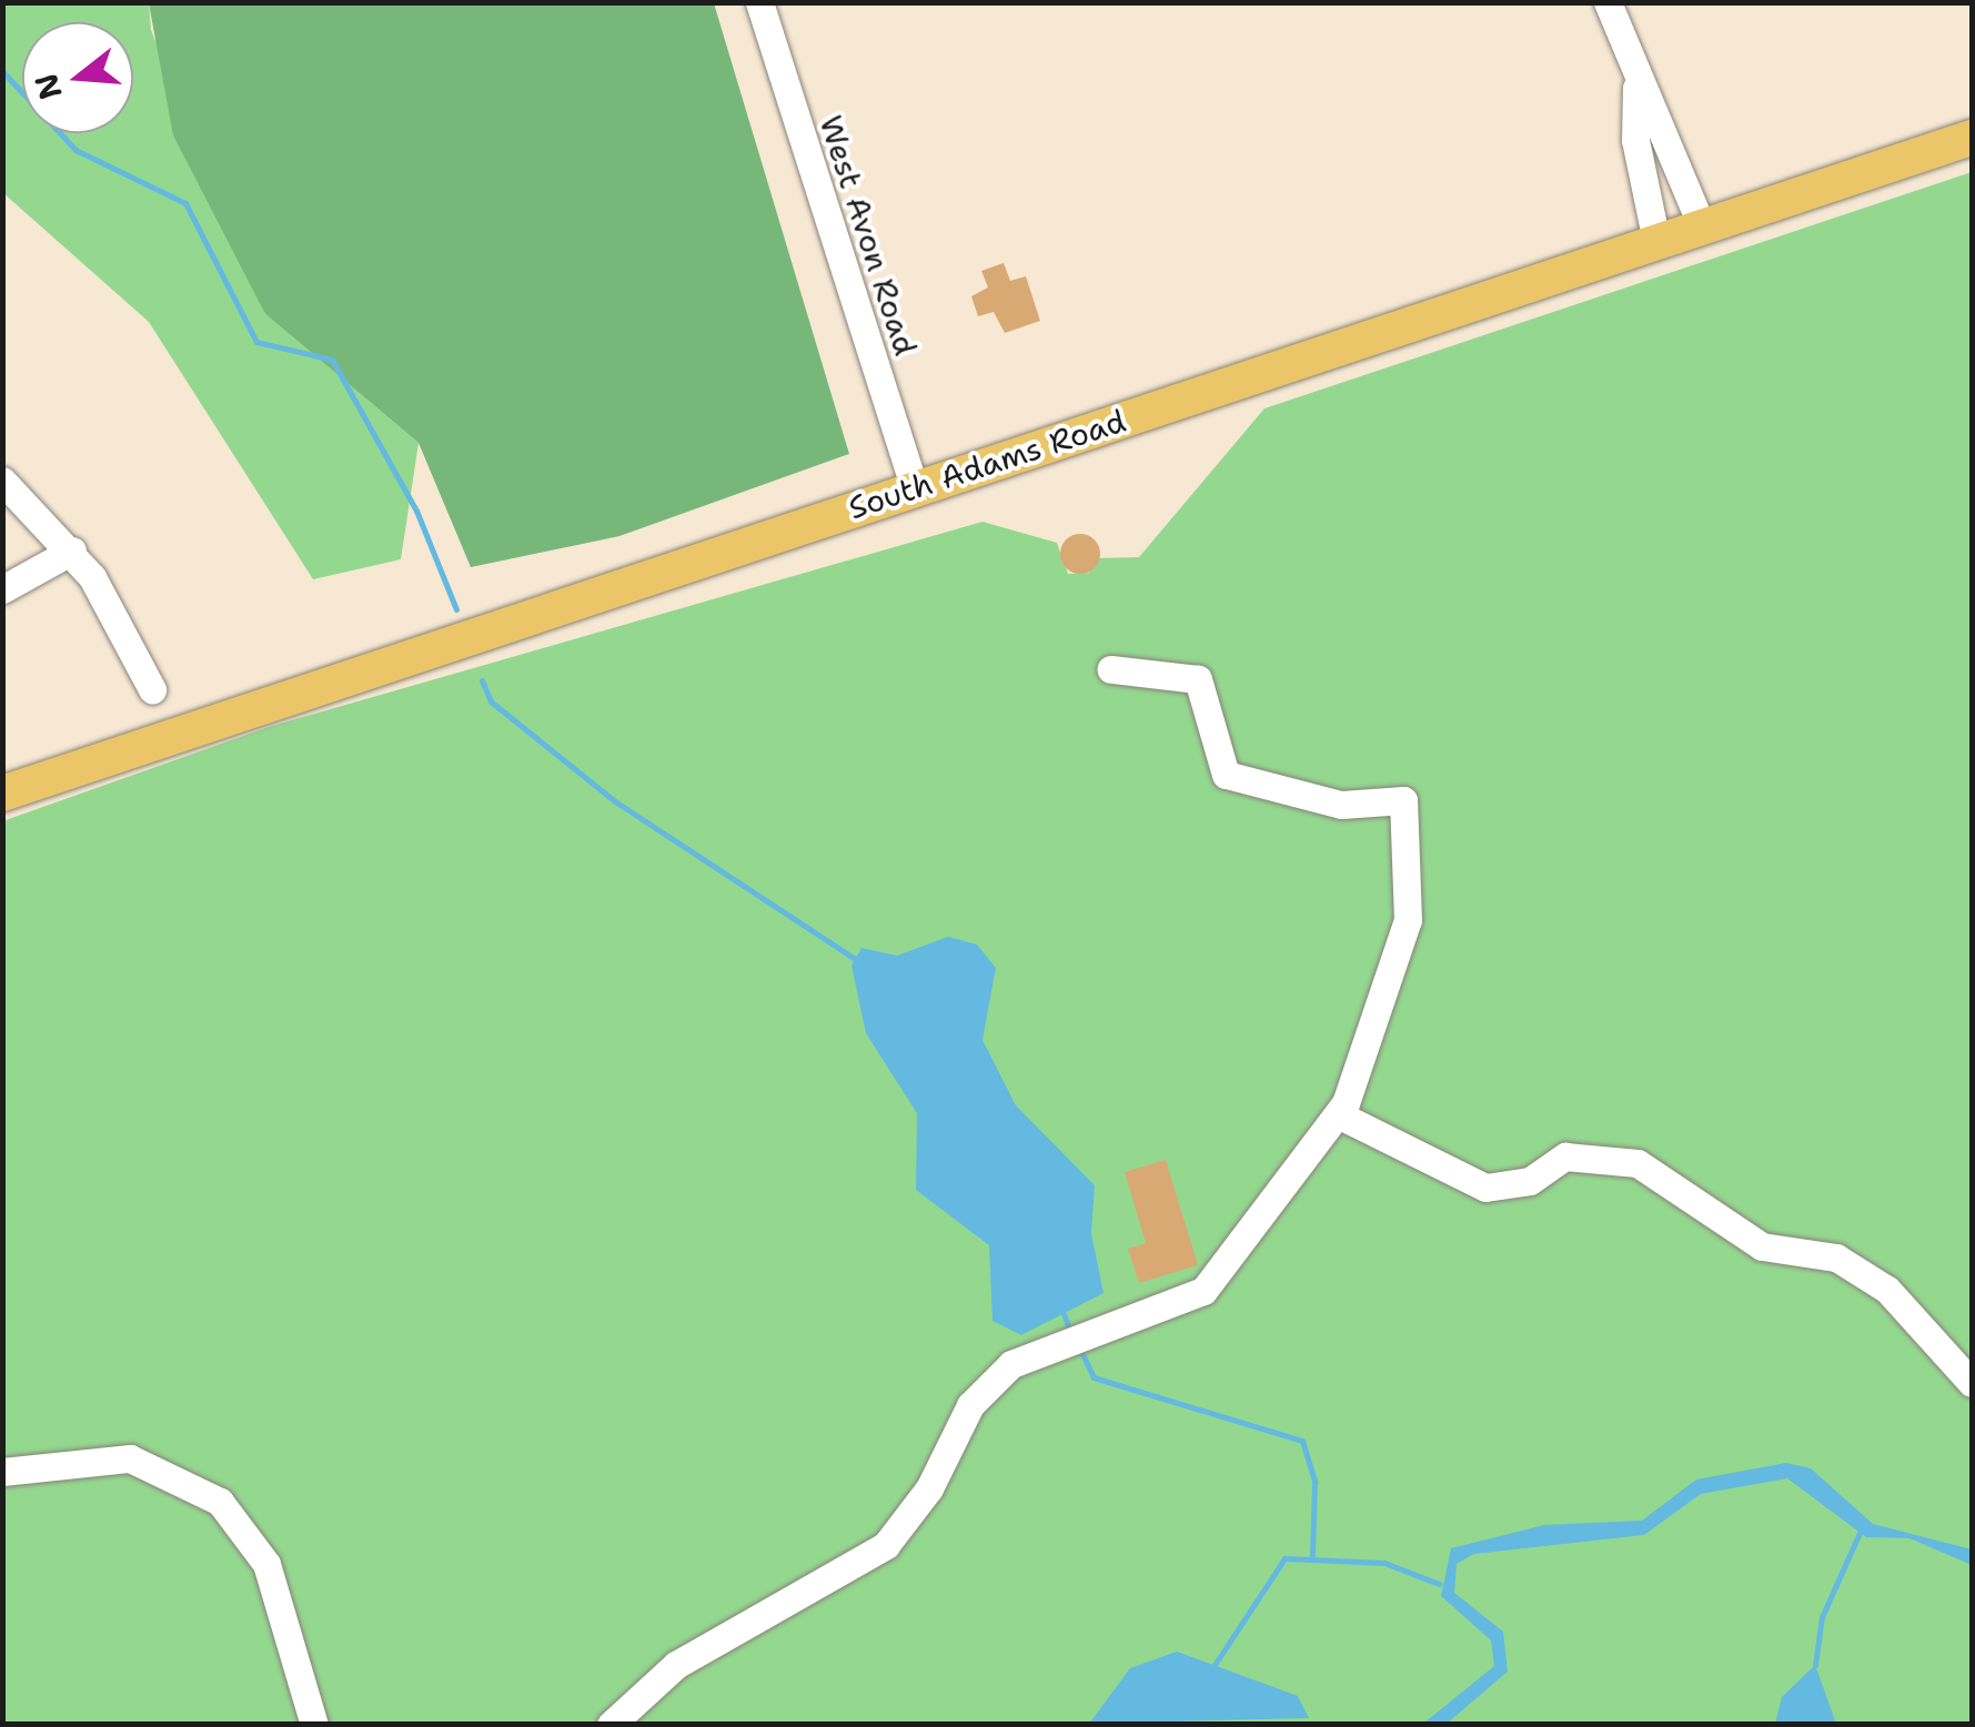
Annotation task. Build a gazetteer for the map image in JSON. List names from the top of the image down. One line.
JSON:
{"streets":{"main road":["South Adams Road"],"street":["West Avon Road"]},"crossings":[["West Avon Road","South Adams Road"]],"north":"left"}
